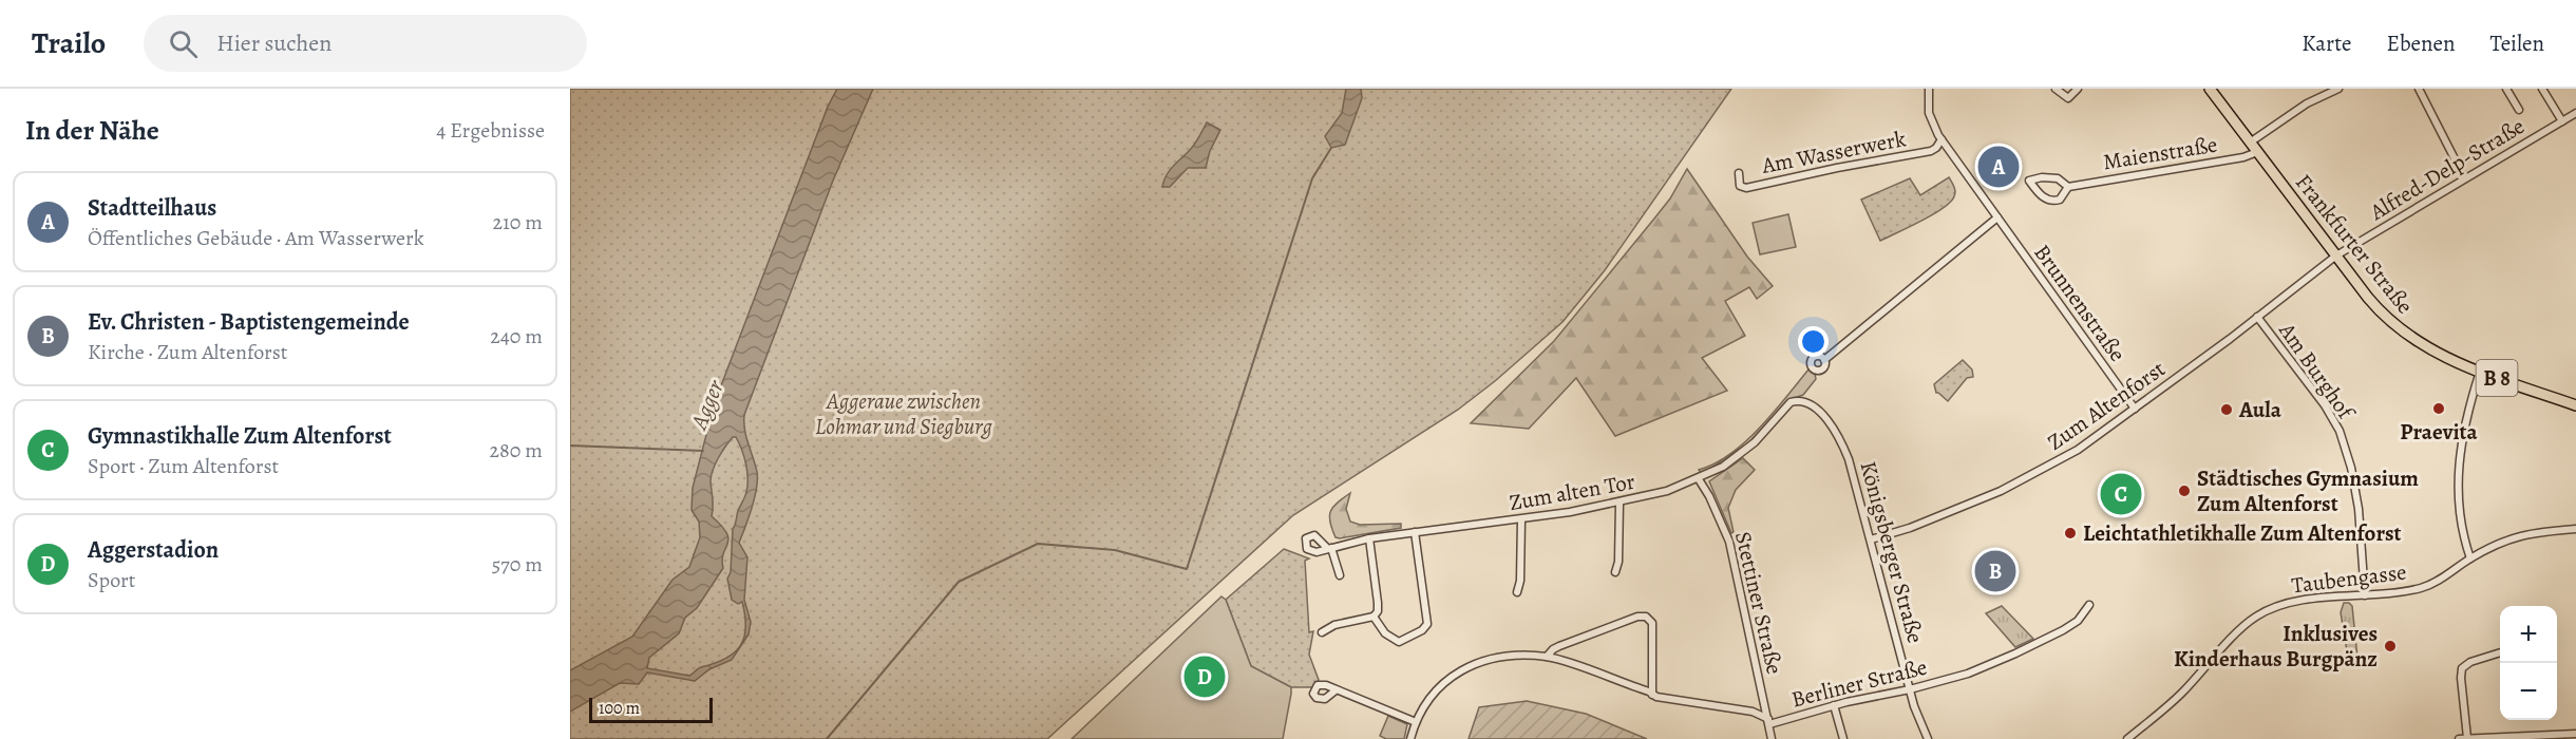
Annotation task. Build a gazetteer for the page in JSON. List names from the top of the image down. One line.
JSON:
{"streets":{"main road":["Frankfurter Straße","B 8"],"street":["Am Wasserwerk","Maienstraße","Alfred-Delp-Straße","Brunnenstraße","Am Burghof","Zum Altenforst","Zum alten Tor","Königsberger Straße","Taubengasse","Stettiner Straße","Berliner Straße"]},"crossings":[["Am Wasserwerk","Brunnenstraße"],["Maienstraße","Frankfurter Straße"],["Alfred-Delp-Straße","Frankfurter Straße"],["Alfred-Delp-Straße","Zum Altenforst"],["Frankfurter Straße","Zum Altenforst"],["Brunnenstraße","Zum Altenforst"],["Am Burghof","Zum Altenforst"],["Am Burghof","Taubengasse"],["Zum Altenforst","Königsberger Straße"],["Zum alten Tor","Königsberger Straße"],["Zum alten Tor","Stettiner Straße"],["Königsberger Straße","Berliner Straße"],["Stettiner Straße","Berliner Straße"]],"water":["Agger"],"parks":["Aggeraue zwischen Lohmar und Siegburg"],"places":["Praevita","Aula","Städtisches Gymnasium Zum Altenforst","Leichtathletikhalle Zum Altenforst","Inklusives Kinderhaus Burgpänz"],"scale_bar":"100 m","page":{"header":"Trailo","search":"Hier suchen","nav":["Karte","Ebenen","Teilen"],"heading":["In der Nähe","4 Ergebnisse"],"pins":["A","C","B","D"],"list":[{"mark":"A","name":"Stadtteilhaus","note":"Öffentliches Gebäude · Am Wasserwerk","value":"210 m"},{"mark":"B","name":"Ev. Christen - Baptistengemeinde","note":"Kirche · Zum Altenforst","value":"240 m"},{"mark":"C","name":"Gymnastikhalle Zum Altenforst","note":"Sport · Zum Altenforst","value":"280 m"},{"mark":"D","name":"Aggerstadion","note":"Sport","value":"570 m"}],"map_buttons":["+","−"],"scale":"100 m"}}
